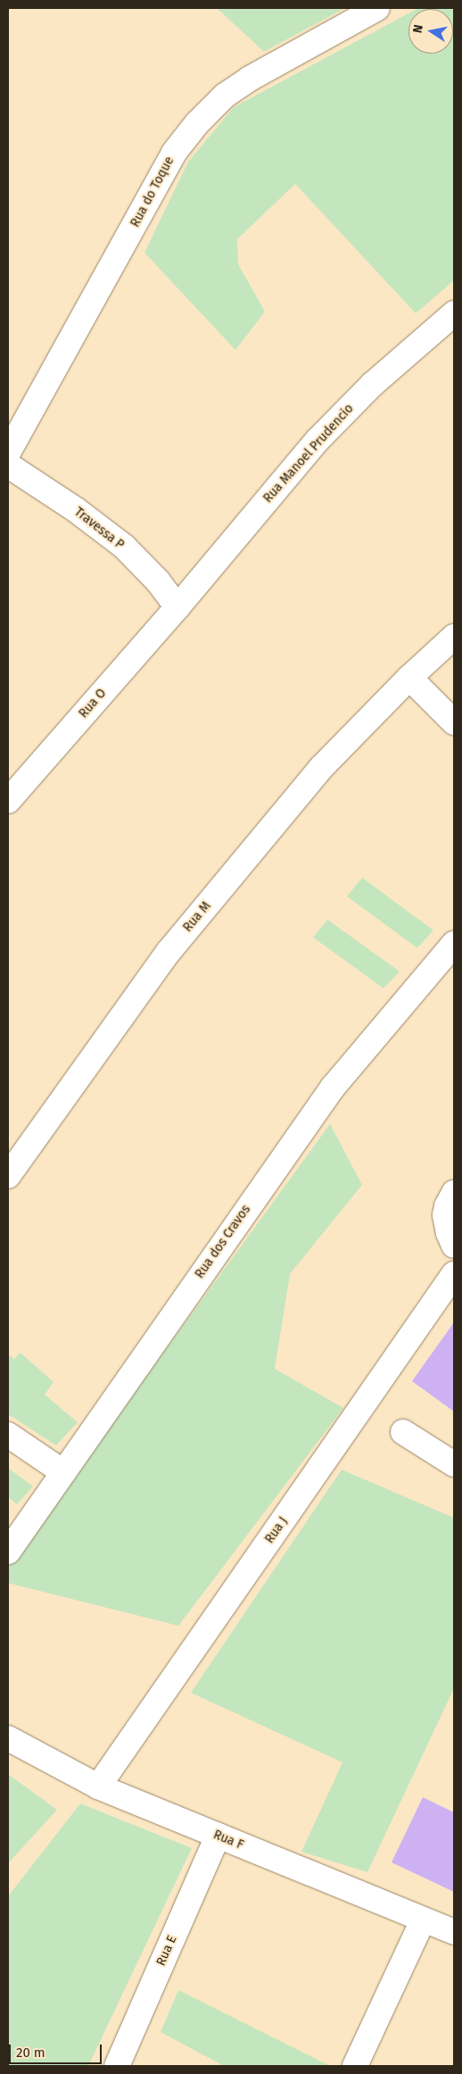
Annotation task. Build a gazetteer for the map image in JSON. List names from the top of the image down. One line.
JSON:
{"streets":{"street":["Rua do Toque","Rua Manoel Prudencio","Travessa P","Rua O","Rua M","Rua dos Cravos","Rua J","Rua F","Rua E"]},"crossings":[["Rua Manoel Prudencio","Travessa P"],["Rua Manoel Prudencio","Rua O"],["Travessa P","Rua O"],["Rua J","Rua F"],["Rua F","Rua E"]],"scale_bar":"20 m","north":"left"}
